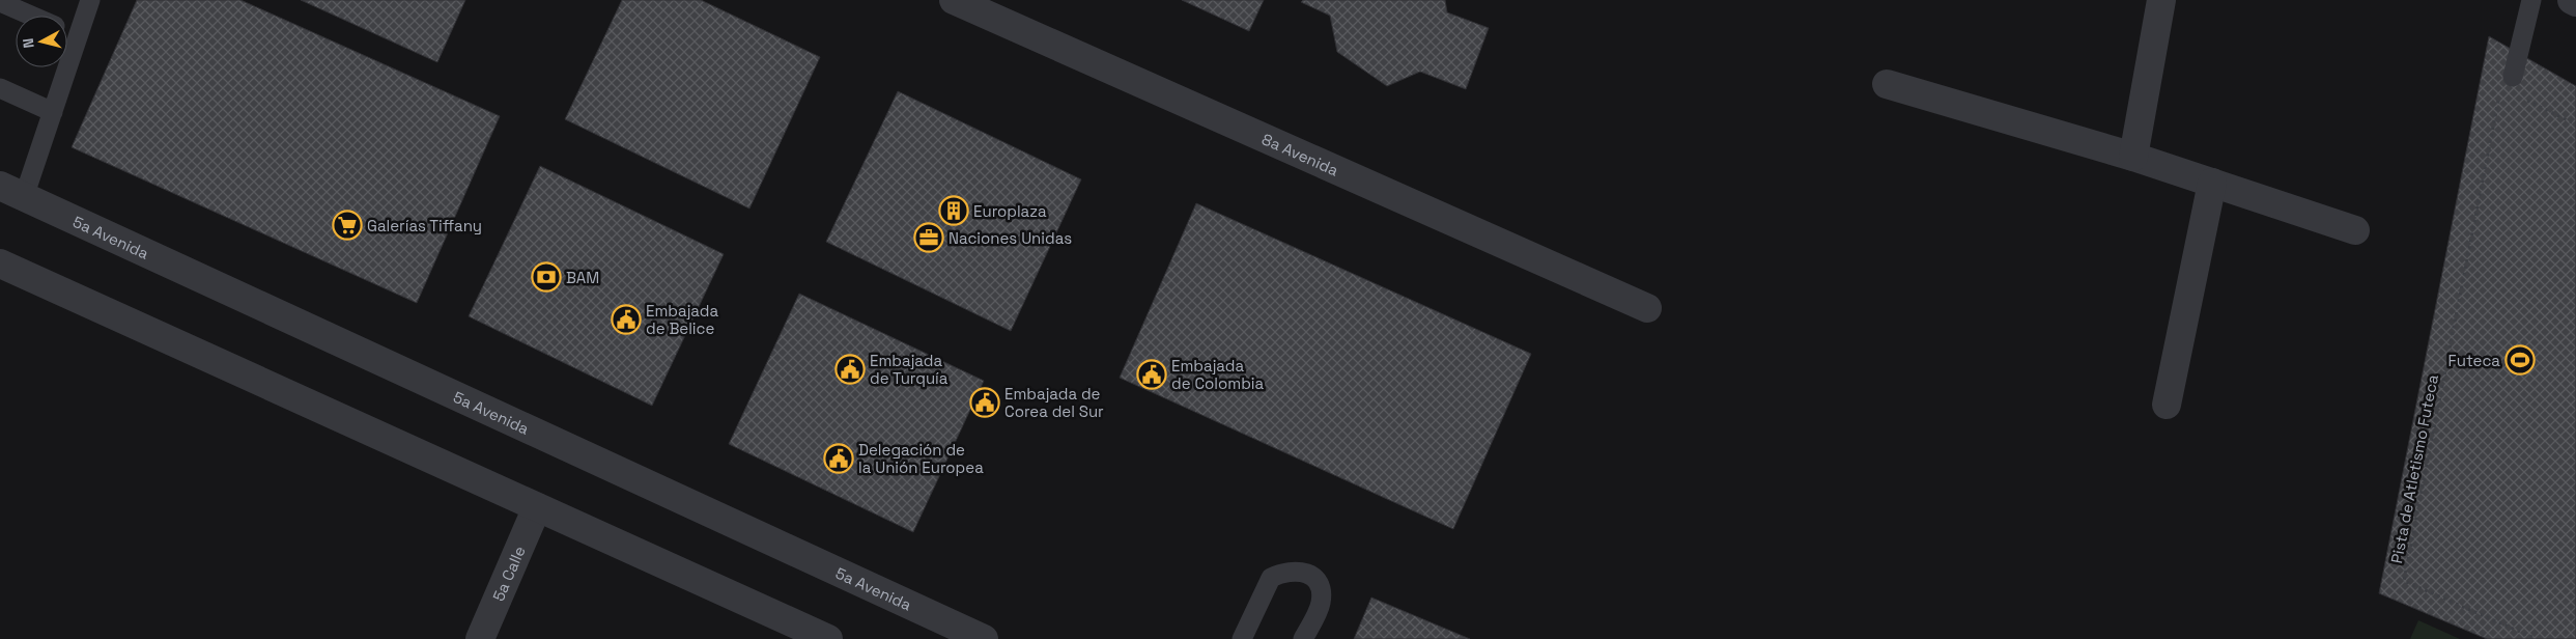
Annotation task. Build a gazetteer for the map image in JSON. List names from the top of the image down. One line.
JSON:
{"streets":{"street":["8a Avenida","5a Avenida","5a Calle"],"path":["Pista de Atletismo Futeca"]},"places":{"building":["Europlaza"],"supermarket":["Galerías Tiffany"],"office":["Naciones Unidas"],"bank":["BAM"],"public building":["Embajada de Belice","Embajada de Turquía","Embajada de Colombia","Embajada de Corea del Sur","Delegación de la Unión Europea"],"sports":["Futeca"]},"north":"left"}
